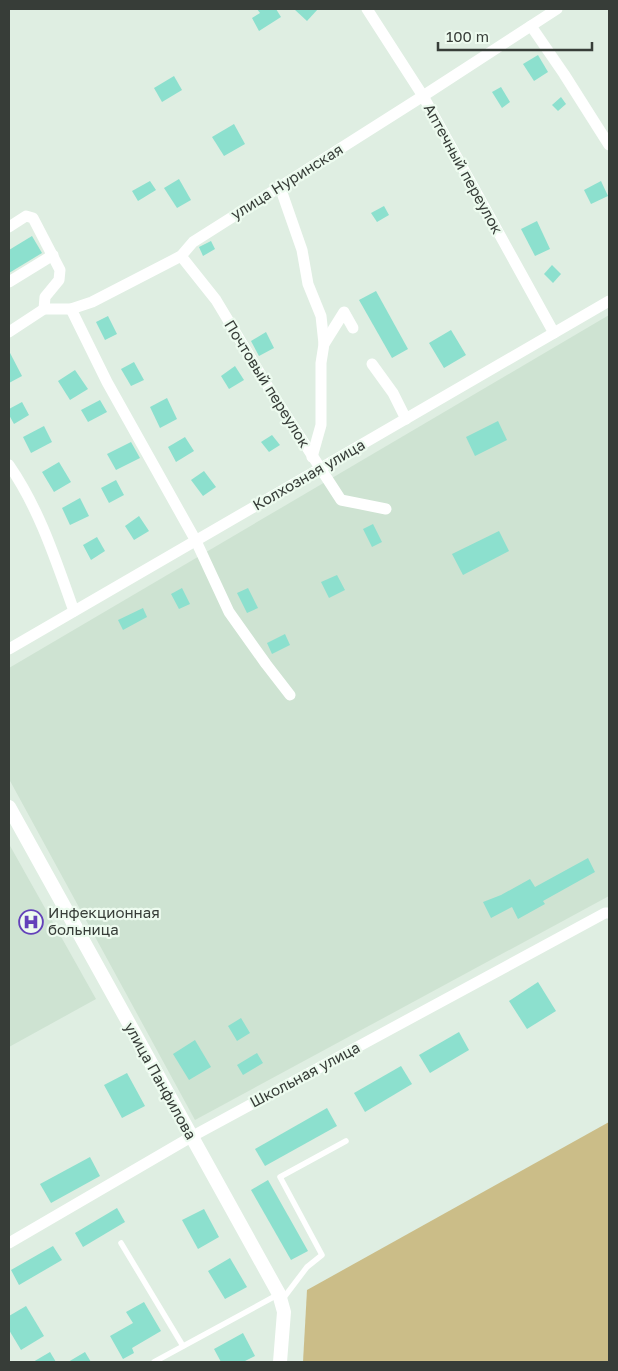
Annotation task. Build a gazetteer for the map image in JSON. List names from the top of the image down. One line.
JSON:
{"streets":{"street":["Аптечный переулок","улица Нуринская","Почтовый переулок","Колхозная улица","Школьная улица","улица Панфилова"]},"crossings":[["Аптечный переулок","улица Нуринская"],["Аптечный переулок","Колхозная улица"],["улица Нуринская","Почтовый переулок"],["Почтовый переулок","Колхозная улица"],["Школьная улица","улица Панфилова"]],"places":{"hospital":["Инфекционная больница"]},"scale_bar":"100 m"}
